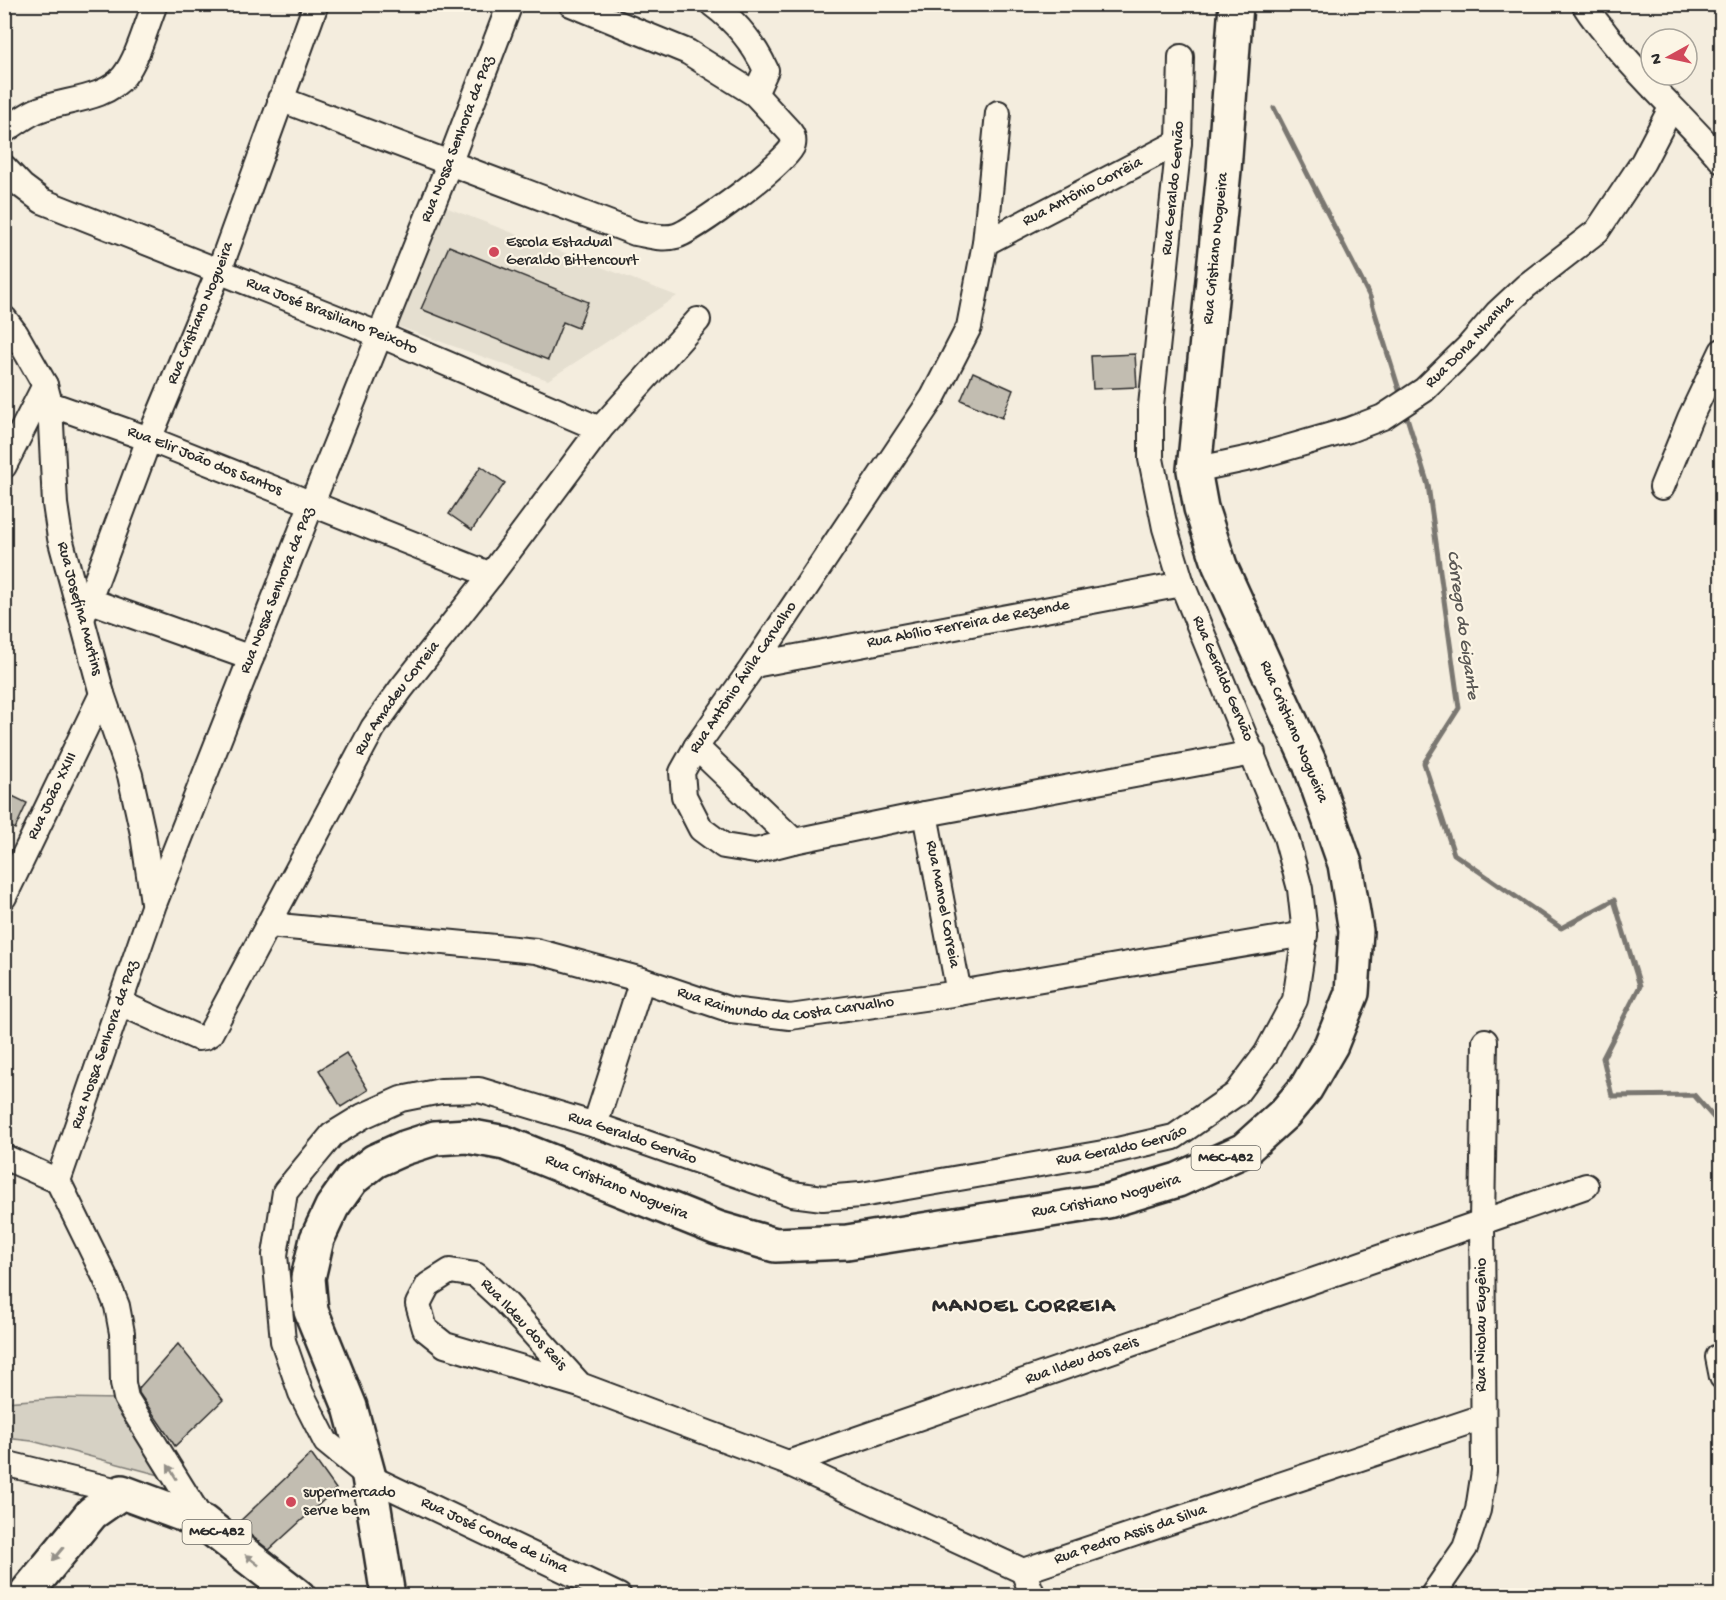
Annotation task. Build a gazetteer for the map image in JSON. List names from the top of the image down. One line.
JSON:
{"streets":{"highway":["Rua Cristiano Nogueira","MGC-482"],"street":["Rua Nossa Senhora da Paz","Rua Geraldo Gervão","Rua Antônio Corrêia","Rua José Brasiliano Peixoto","Rua Dona Nhanha","Rua Elir João dos Santos","Rua Josefina Martins","Rua Abílio Ferreira de Rezende","Rua Antônio Ávila Carvalho","Rua Amadeu Correia","Rua João XXIII","Rua Manoel Correia","Rua Raimundo da Costa Carvalho","Rua Ildeu dos Reis","Rua Nicolau Eugênio","Rua Pedro Assis da Silva","Rua José Conde de Lima"]},"crossings":[["Rua Nossa Senhora da Paz","Rua José Brasiliano Peixoto"],["Rua Nossa Senhora da Paz","Rua Elir João dos Santos"],["Rua Nossa Senhora da Paz","Rua Josefina Martins"],["Rua Nossa Senhora da Paz","Rua Amadeu Correia"],["Rua Geraldo Gervão","Rua Antônio Corrêia"],["Rua Geraldo Gervão","Rua Cristiano Nogueira"],["Rua Geraldo Gervão","Rua Abílio Ferreira de Rezende"],["Rua Geraldo Gervão","Rua Antônio Ávila Carvalho"],["Rua Geraldo Gervão","Rua Raimundo da Costa Carvalho"],["Rua Geraldo Gervão","MGC-482"],["Rua Geraldo Gervão","Rua José Conde de Lima"],["Rua Antônio Corrêia","Rua Antônio Ávila Carvalho"],["Rua Cristiano Nogueira","Rua José Brasiliano Peixoto"],["Rua Cristiano Nogueira","Rua Dona Nhanha"],["Rua Cristiano Nogueira","Rua Elir João dos Santos"],["Rua Cristiano Nogueira","Rua Josefina Martins"],["Rua Cristiano Nogueira","MGC-482"],["Rua Cristiano Nogueira","Rua José Conde de Lima"],["Rua José Brasiliano Peixoto","Rua Amadeu Correia"],["Rua Elir João dos Santos","Rua Josefina Martins"],["Rua Elir João dos Santos","Rua Amadeu Correia"],["Rua Josefina Martins","Rua João XXIII"],["Rua Abílio Ferreira de Rezende","Rua Antônio Ávila Carvalho"],["Rua Antônio Ávila Carvalho","Rua Manoel Correia"],["Rua Amadeu Correia","Rua Raimundo da Costa Carvalho"],["Rua Manoel Correia","Rua Raimundo da Costa Carvalho"],["MGC-482","Rua José Conde de Lima"],["Rua Ildeu dos Reis","Rua Nicolau Eugênio"],["Rua Nicolau Eugênio","Rua Pedro Assis da Silva"]],"districts":["MANOEL CORREIA"],"water":["Córrego do Gigante"],"places":["Escola Estadual Geraldo Bittencourt","supermercado serve bem"],"north":"left"}
